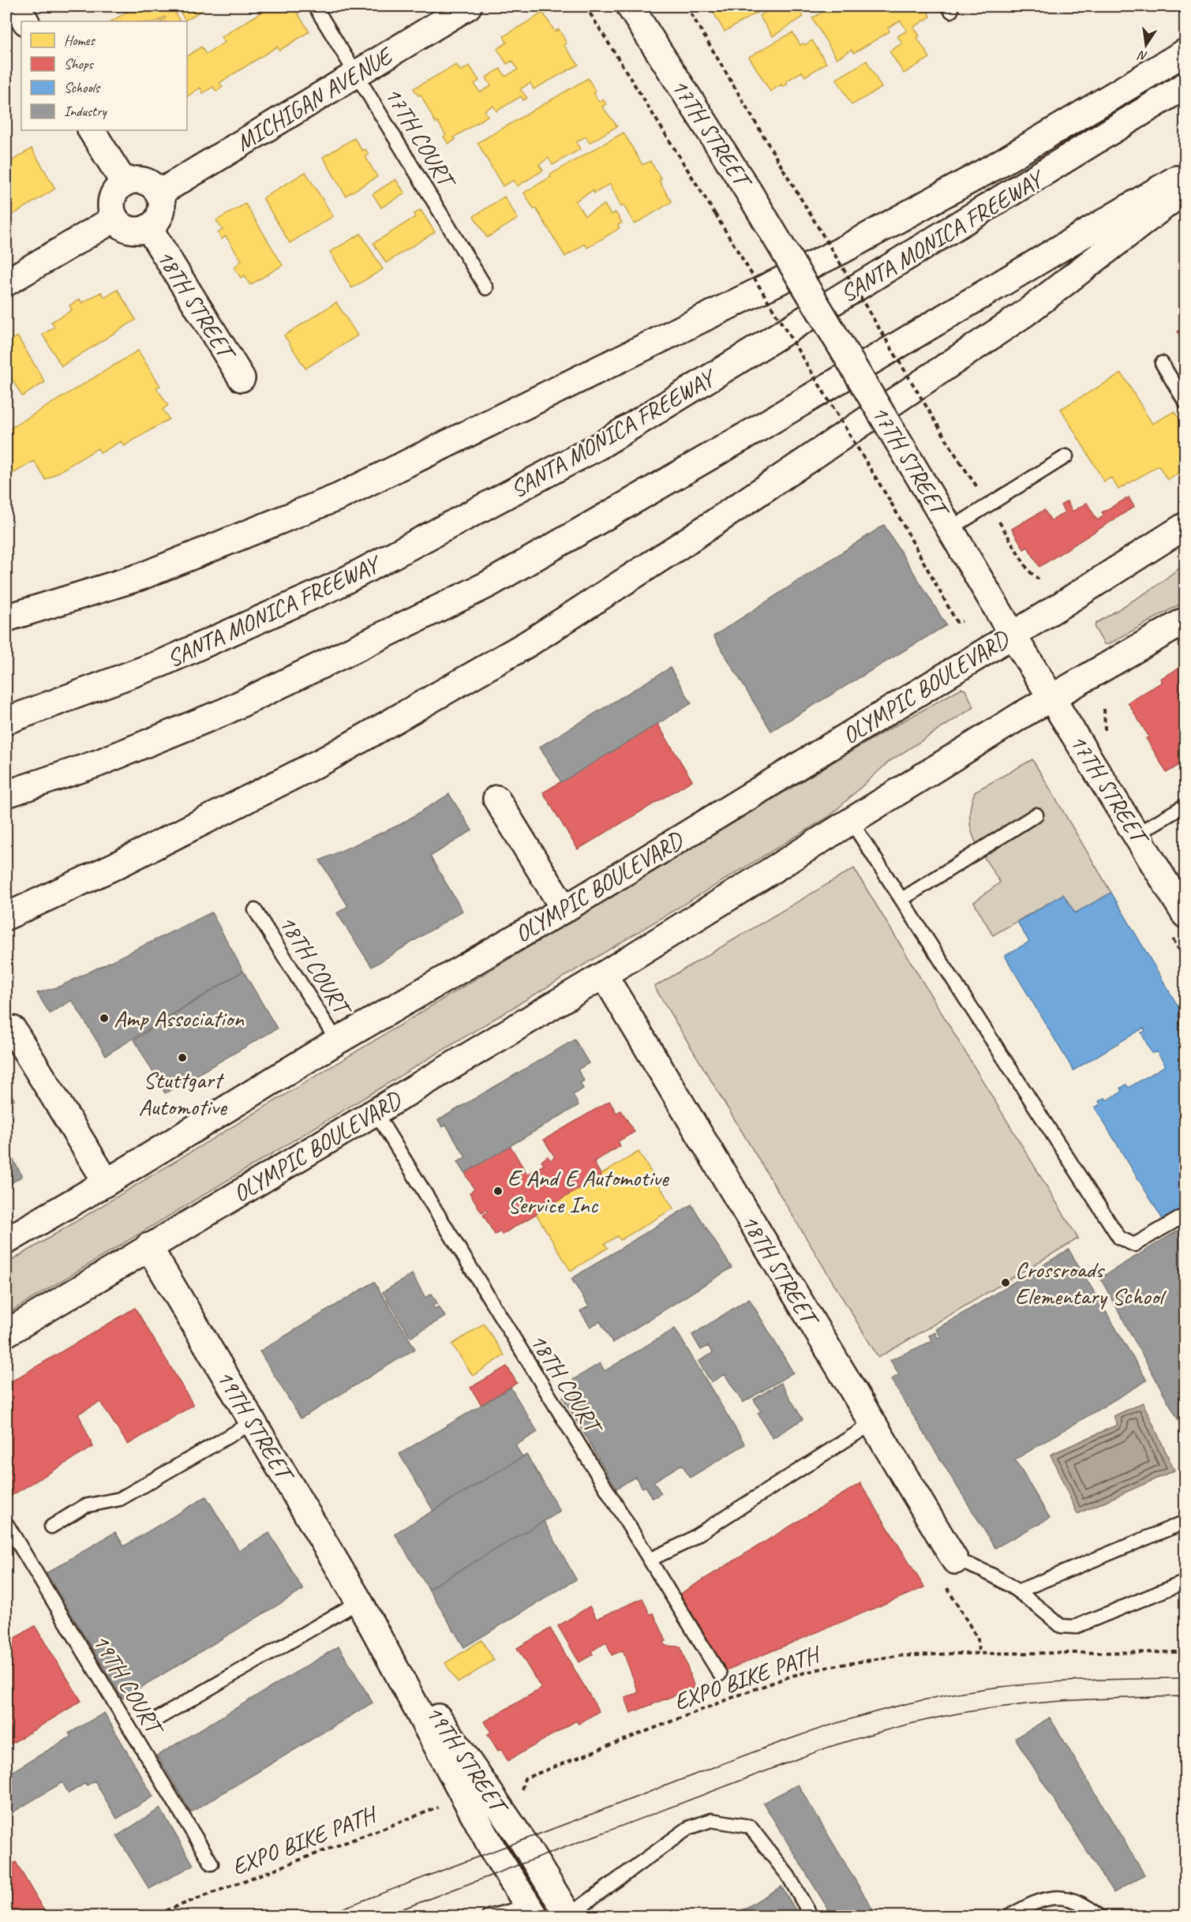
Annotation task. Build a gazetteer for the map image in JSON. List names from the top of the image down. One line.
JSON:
{"streets":{"main road":["MICHIGAN AVENUE","17TH STREET","SANTA MONICA FREEWAY","18TH STREET","OLYMPIC BOULEVARD","19TH STREET"],"lane":["17TH COURT","18TH COURT","19TH COURT"],"path":["EXPO BIKE PATH"]},"crossings":[["MICHIGAN AVENUE","17TH COURT"],["MICHIGAN AVENUE","18TH STREET"],["17TH STREET","OLYMPIC BOULEVARD"],["18TH STREET","OLYMPIC BOULEVARD"],["OLYMPIC BOULEVARD","18TH COURT"],["OLYMPIC BOULEVARD","19TH STREET"]],"places":["Amp Association","Stuttgart Automotive","E And E Automotive Service Inc","Crossroads Elementary School"],"legend":["Homes","Shops","Schools","Industry"],"north":"bottom"}
